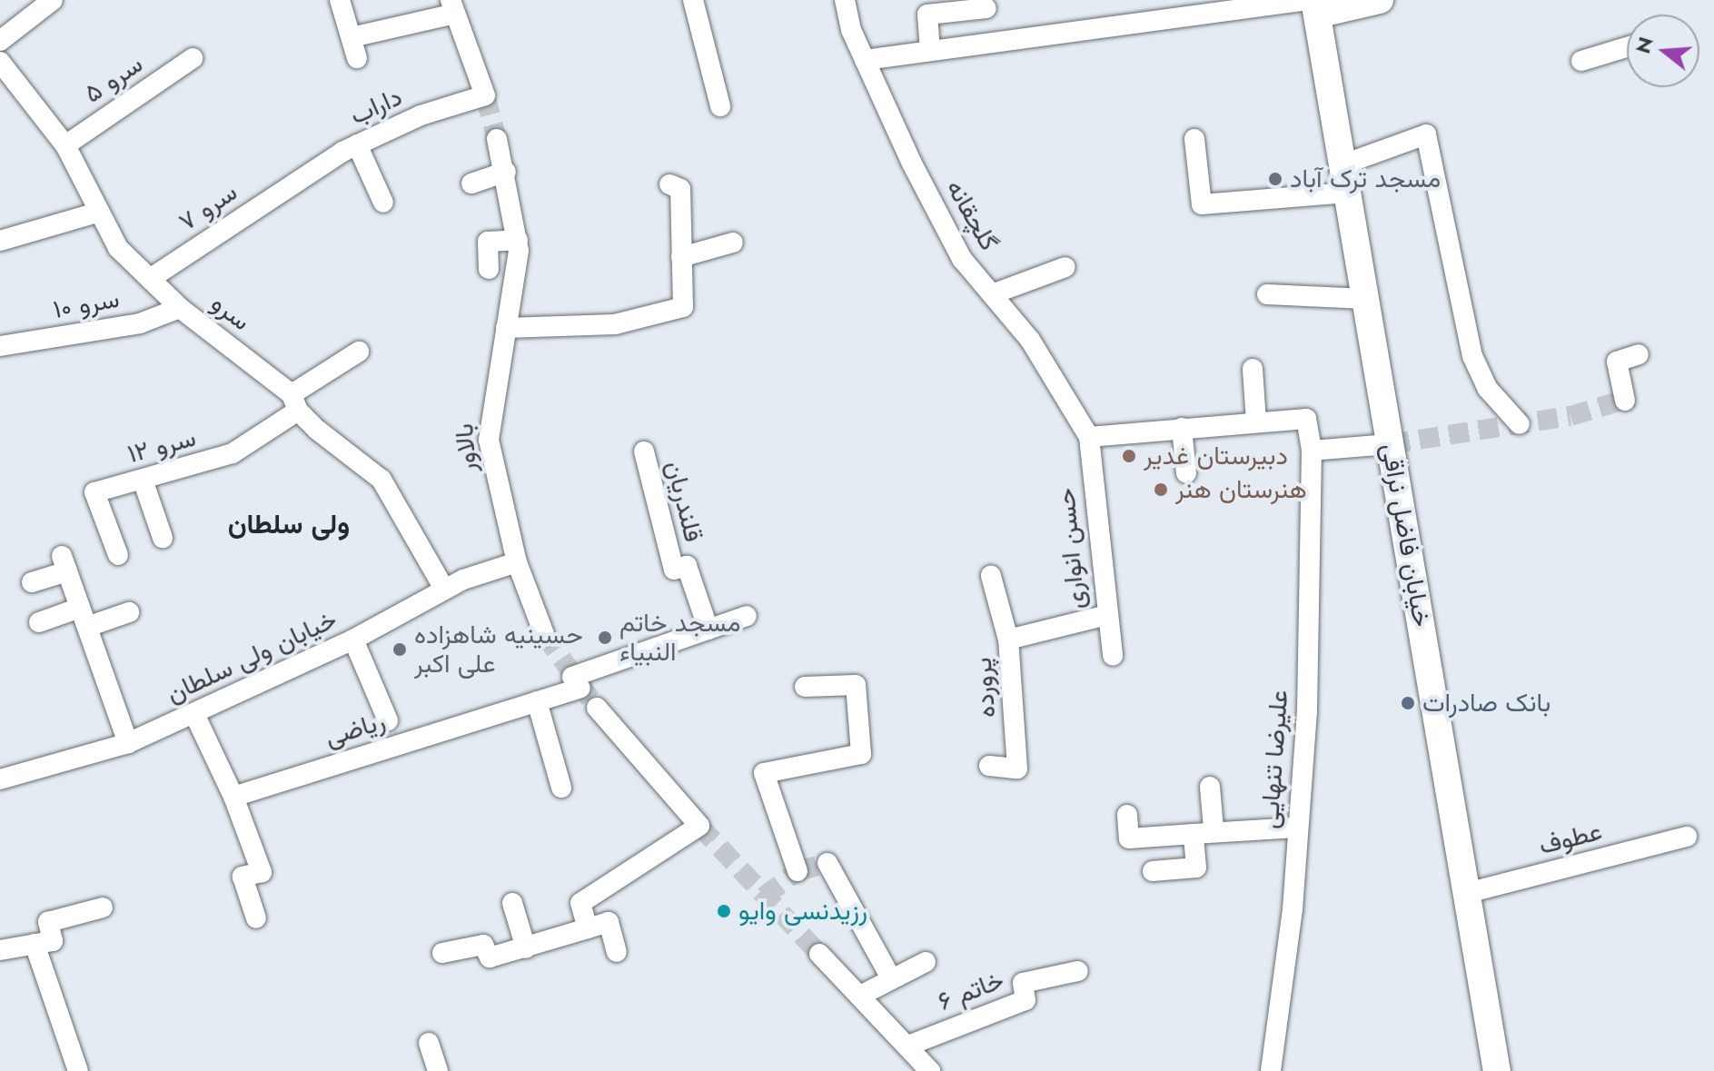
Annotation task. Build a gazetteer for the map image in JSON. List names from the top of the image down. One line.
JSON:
{"streets":{"main road":["خیابان فاضل نراقی"],"street":["سرو ۵","داراب","سرو ۷","گلچقانه","سرو ۱۰","سرو","سرو ۱۲","بالاور","قلندریان","حسن انواری","خیابان ولی سلطان","پرورده","ریاضی","علیرضا تنهایی","عطوف","خاتم ۶"]},"crossings":[["سرو ۵","سرو"],["داراب","سرو ۷"],["سرو ۷","سرو"],["گلچقانه","حسن انواری"],["سرو ۱۰","سرو"],["سرو","سرو ۱۲"],["سرو","خیابان ولی سلطان"],["بالاور","خیابان ولی سلطان"],["قلندریان","ریاضی"],["خیابان فاضل نراقی","عطوف"]],"districts":["ولی سلطان"],"places":["مسجد ترک آباد","دبیرستان غدیر","هنرستان هنر","مسجد خاتم النبیاء","حسینیه شاهزاده علی اکبر","بانک صادرات","رزیدنسی وایو"],"north":"left"}
